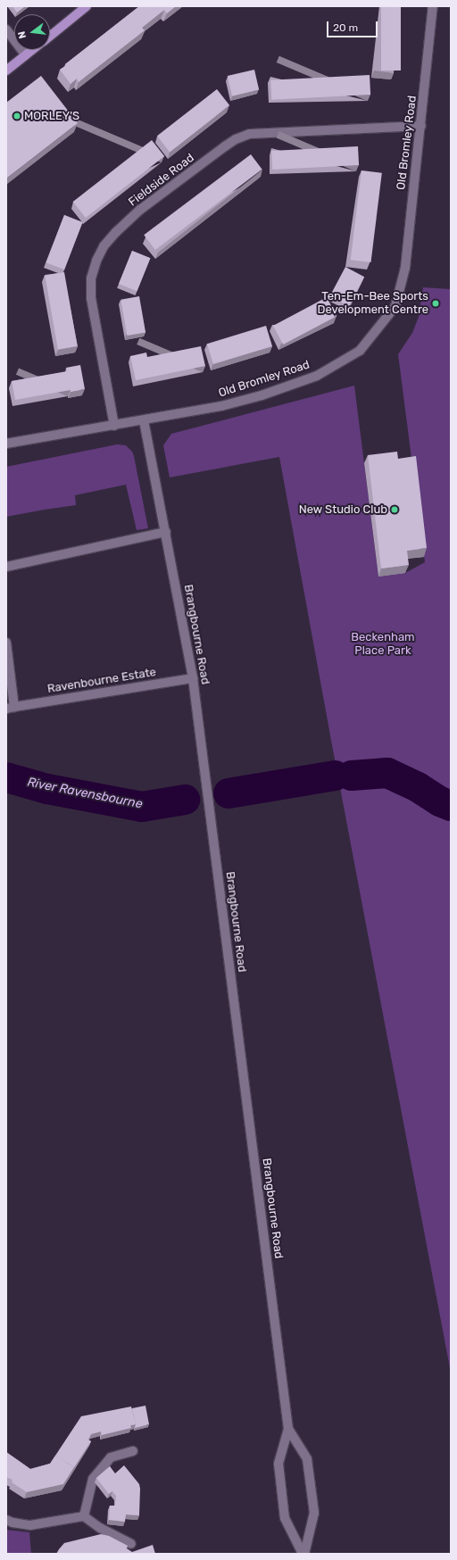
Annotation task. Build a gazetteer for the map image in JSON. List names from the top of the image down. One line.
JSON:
{"streets":{"street":["Old Bromley Road","Fieldside Road","Brangbourne Road","Ravenbourne Estate"]},"crossings":[["Old Bromley Road","Fieldside Road"],["Old Bromley Road","Brangbourne Road"],["Brangbourne Road","Ravenbourne Estate"]],"water":["River Ravensbourne"],"parks":["Beckenham Place Park"],"places":["MORLEY'S","Ten-Em-Bee Sports Development Centre","New Studio Club"],"scale_bar":"20 m","north":"left"}
